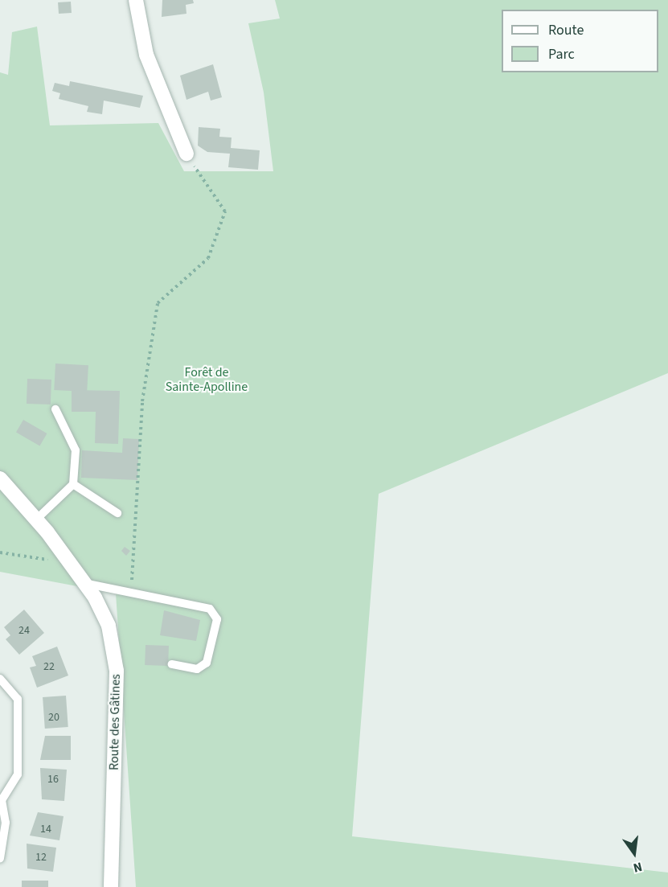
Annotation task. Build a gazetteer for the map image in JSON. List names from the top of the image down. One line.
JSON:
{"streets":{"street":["Route des Gâtines"]},"parks":["Forêt de Sainte-Apolline"],"house_numbers":["24","22","20","16","14","12"],"legend":["Route","Parc"],"north":"bottom"}
